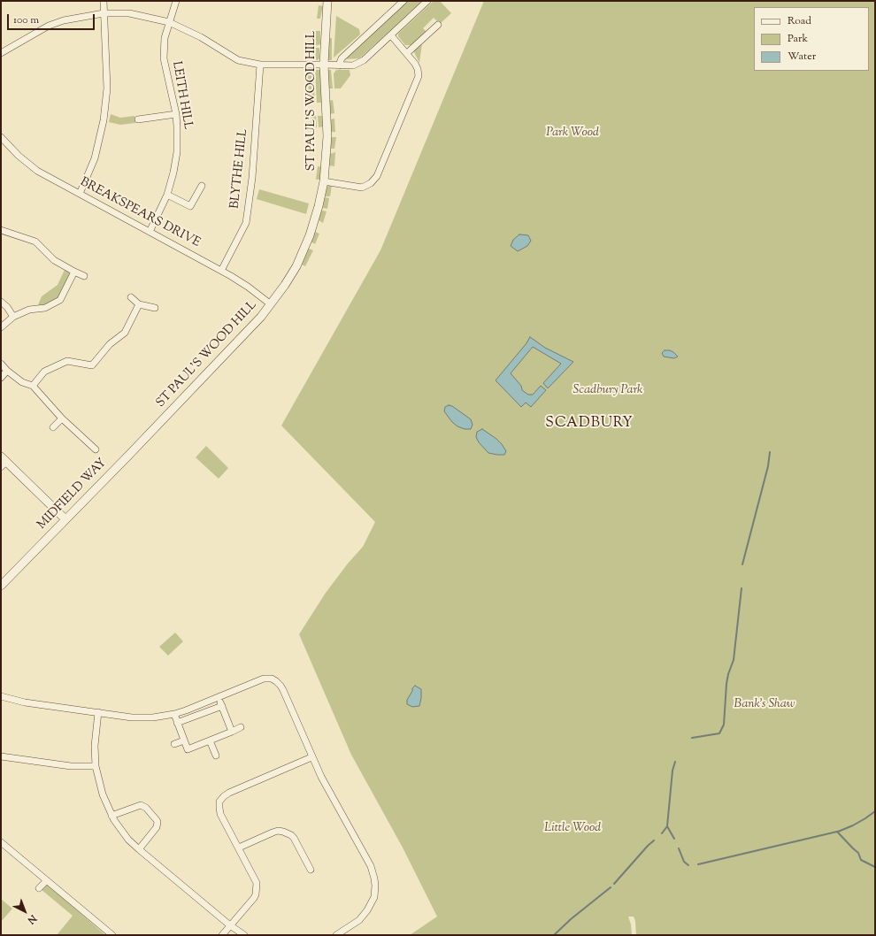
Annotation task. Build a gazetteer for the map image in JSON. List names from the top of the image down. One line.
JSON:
{"streets":{"street":["LEITH HILL","ST PAUL'S WOOD HILL","BLYTHE HILL","BREAKSPEARS DRIVE","MIDFIELD WAY"]},"crossings":[["LEITH HILL","BREAKSPEARS DRIVE"],["ST PAUL'S WOOD HILL","BREAKSPEARS DRIVE"],["ST PAUL'S WOOD HILL","MIDFIELD WAY"],["BLYTHE HILL","BREAKSPEARS DRIVE"]],"districts":["SCADBURY"],"parks":["Park Wood","Scadbury Park","Bank's Shaw","Little Wood"],"legend":["Road","Park","Water"],"scale_bar":"100 m","north":"bottom right"}
